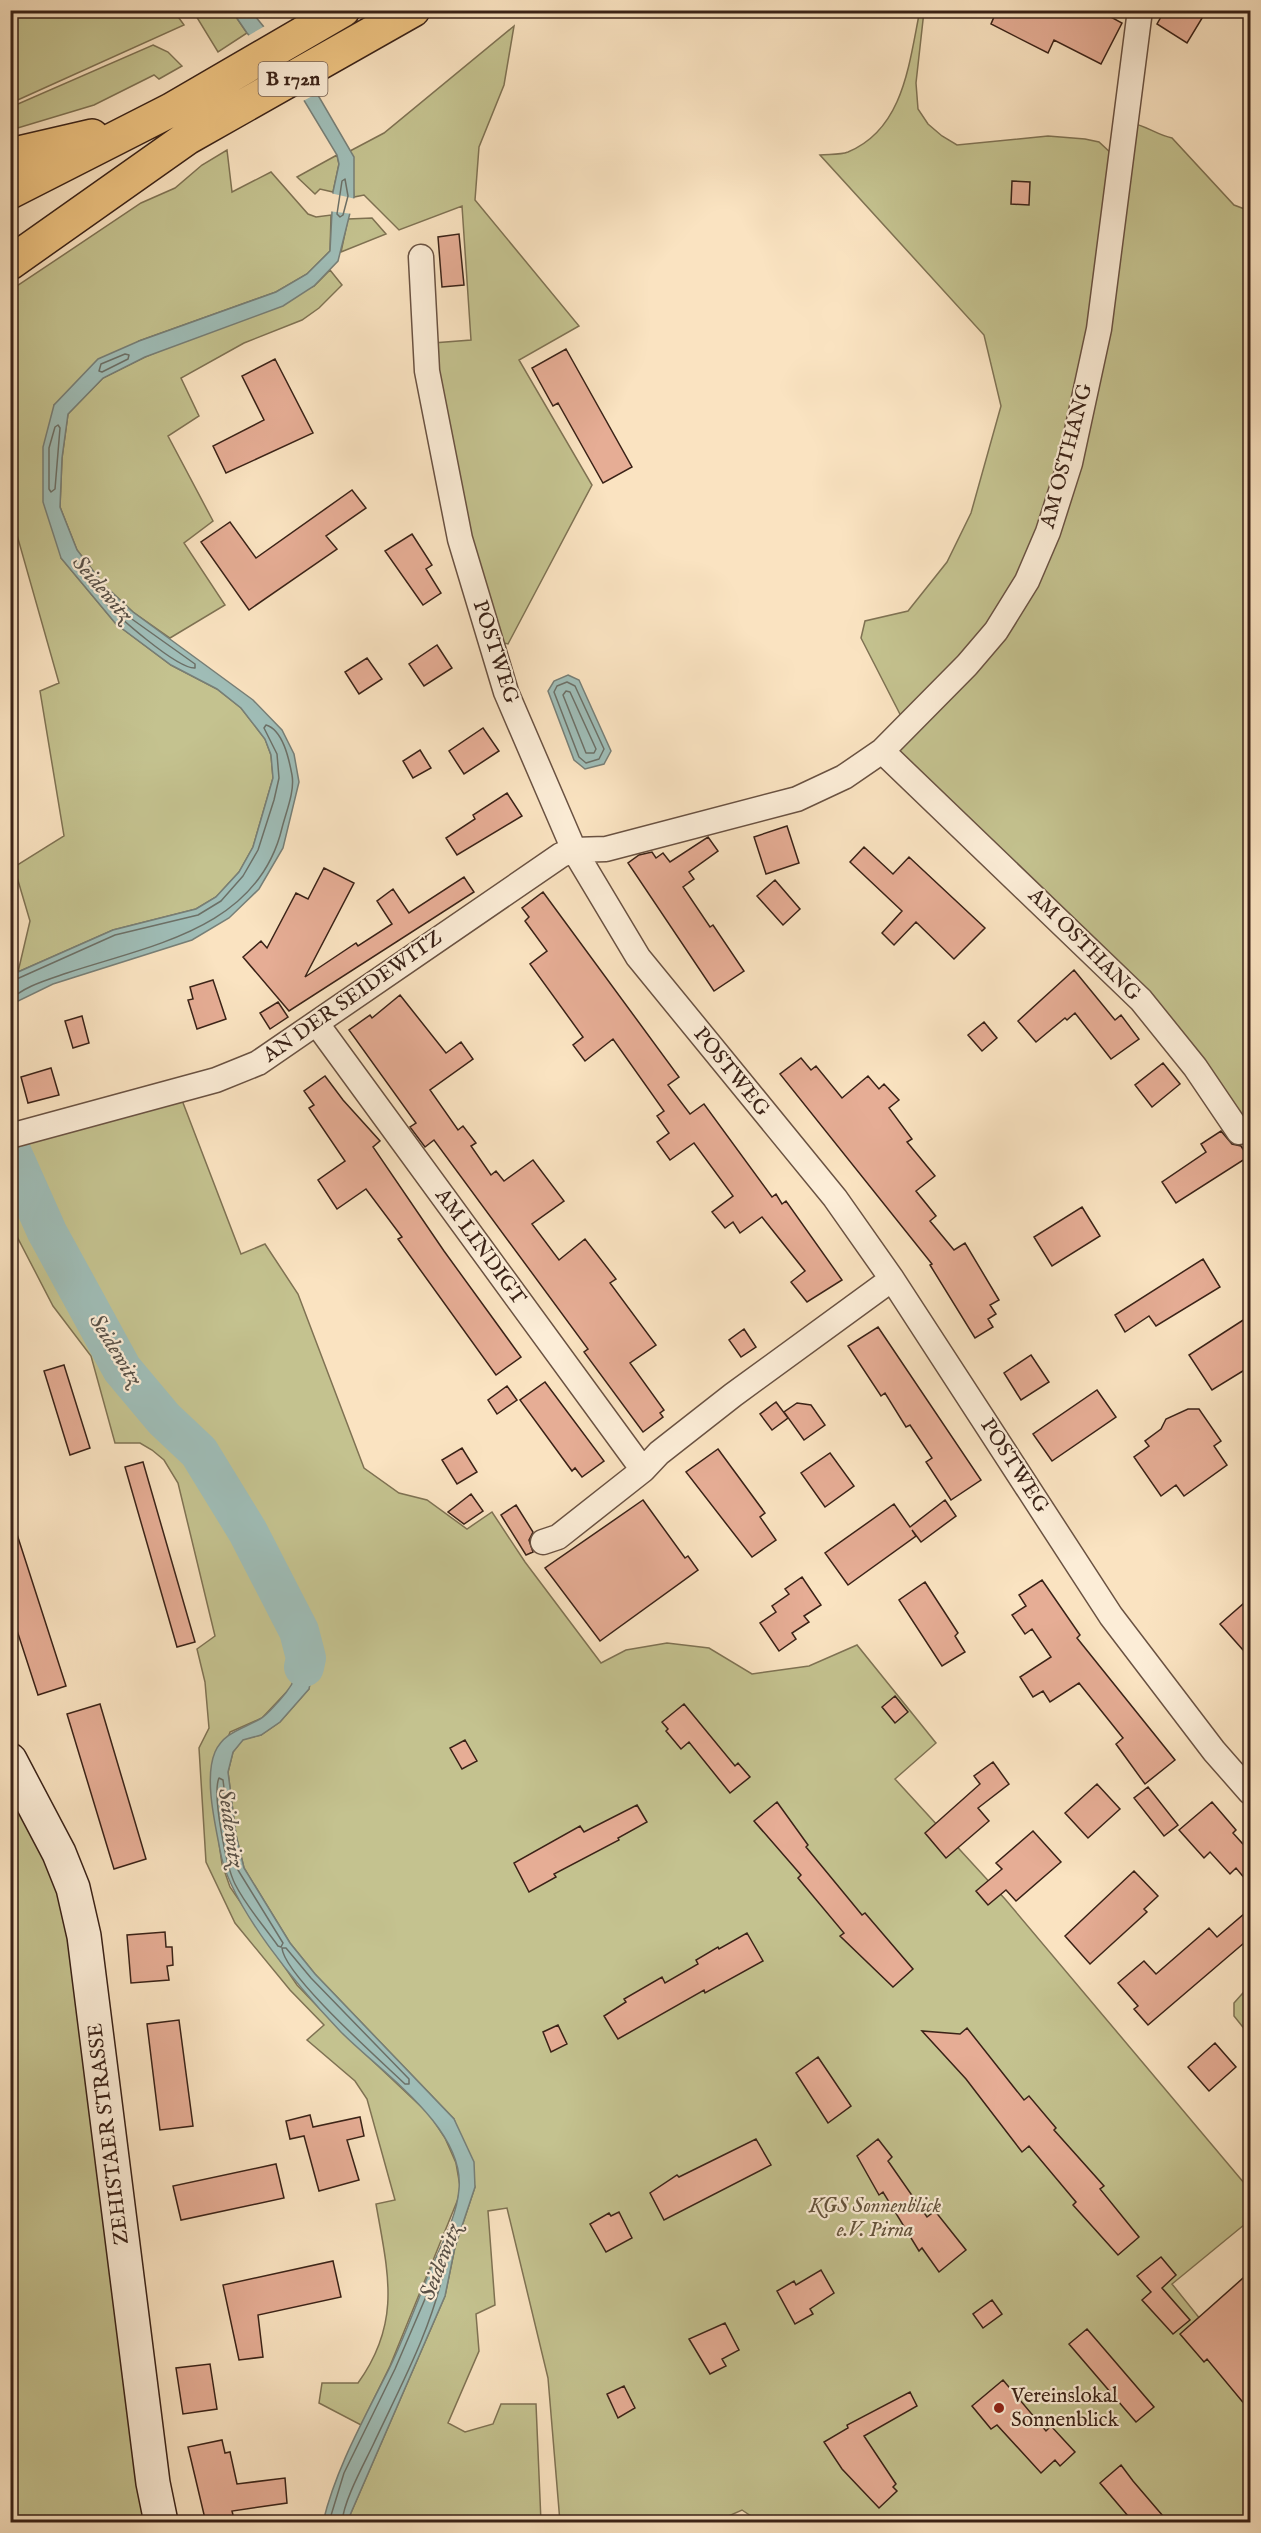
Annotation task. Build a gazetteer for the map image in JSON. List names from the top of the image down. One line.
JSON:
{"streets":{"highway":["B 172n"],"main road":["ZEHISTAER STRASSE"],"street":["AM OSTHANG","POSTWEG","AN DER SEIDEWITZ","AM LINDIGT"]},"crossings":[["AM OSTHANG","POSTWEG"],["AM OSTHANG","AN DER SEIDEWITZ"],["POSTWEG","AN DER SEIDEWITZ"],["AN DER SEIDEWITZ","AM LINDIGT"]],"water":["Seidewitz"],"parks":["KGS Sonnenblick e.V. Pirna"],"places":["Vereinslokal Sonnenblick"]}
